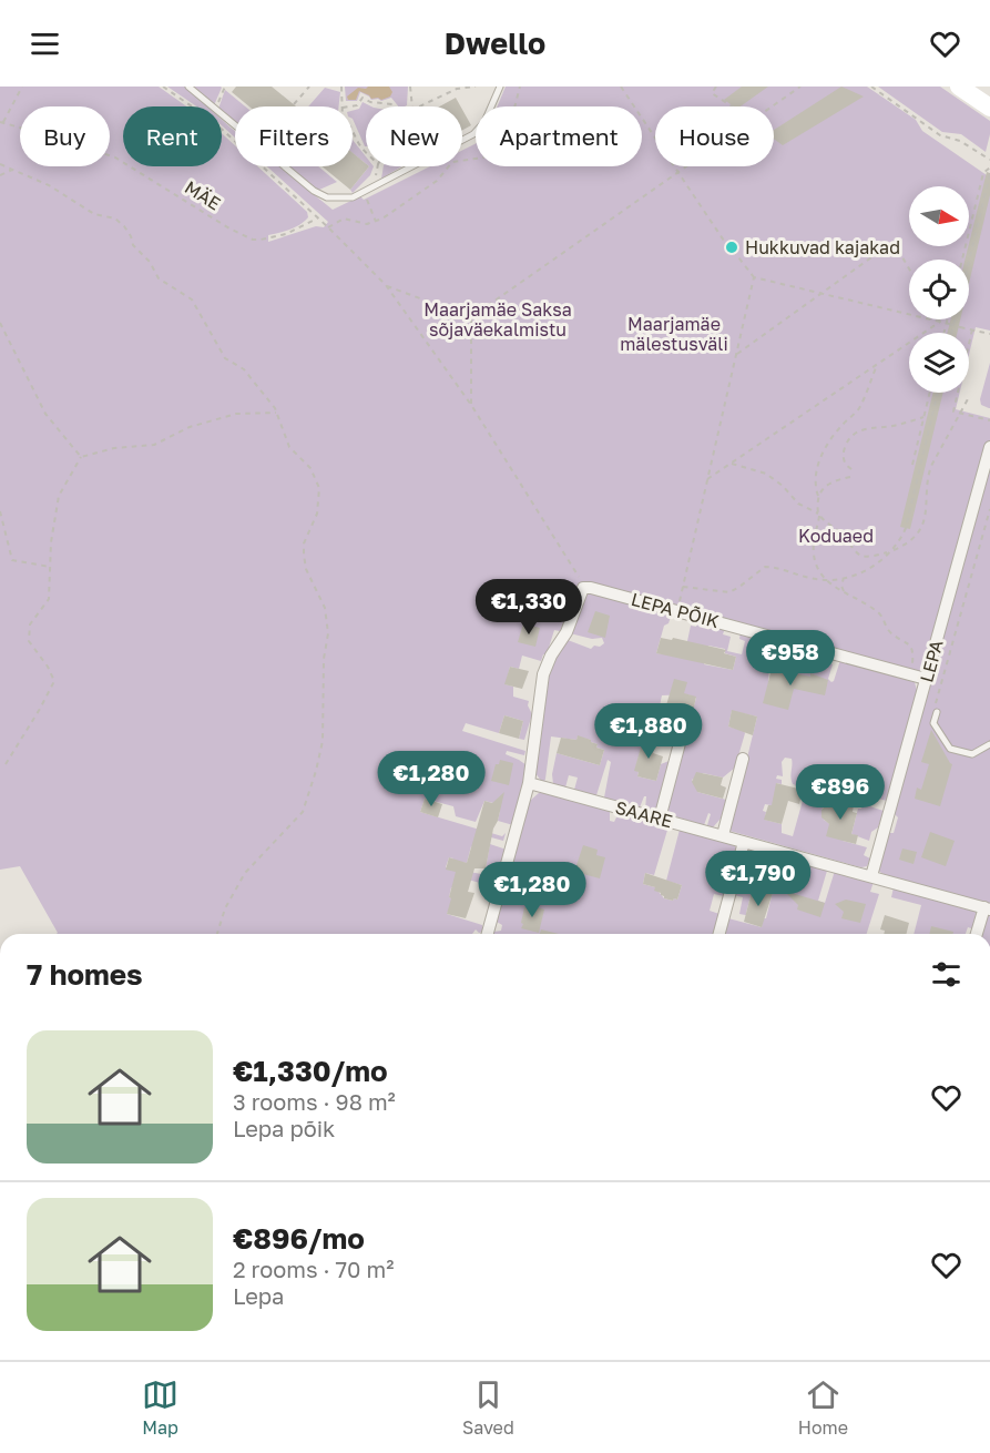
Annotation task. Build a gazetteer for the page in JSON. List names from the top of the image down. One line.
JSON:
{"streets":{"street":["LEPA PÕIK","LEPA","SAARE"],"path":["MÄE"]},"crossings":[["LEPA PÕIK","LEPA"],["LEPA","SAARE"]],"parks":["Maarjamäe Saksa sõjaväekalmistu","Maarjamäe mälestusväli","Koduaed"],"places":["Hukkuvad kajakad"],"north":"right","page":{"header":"Dwello","chip":["Buy","Rent","Filters","New","Apartment","House"],"price":["€1,330","€958","€1,880","€1,280","€896","€1,790","€1,280"],"heading":"7 homes","list":[{"name":"€1,330/mo","note":"3 rooms · 98 m² · Lepa põik"},{"name":"€896/mo","note":"2 rooms · 70 m² · Lepa"}],"tabs":["Map","Saved","Home"]}}
